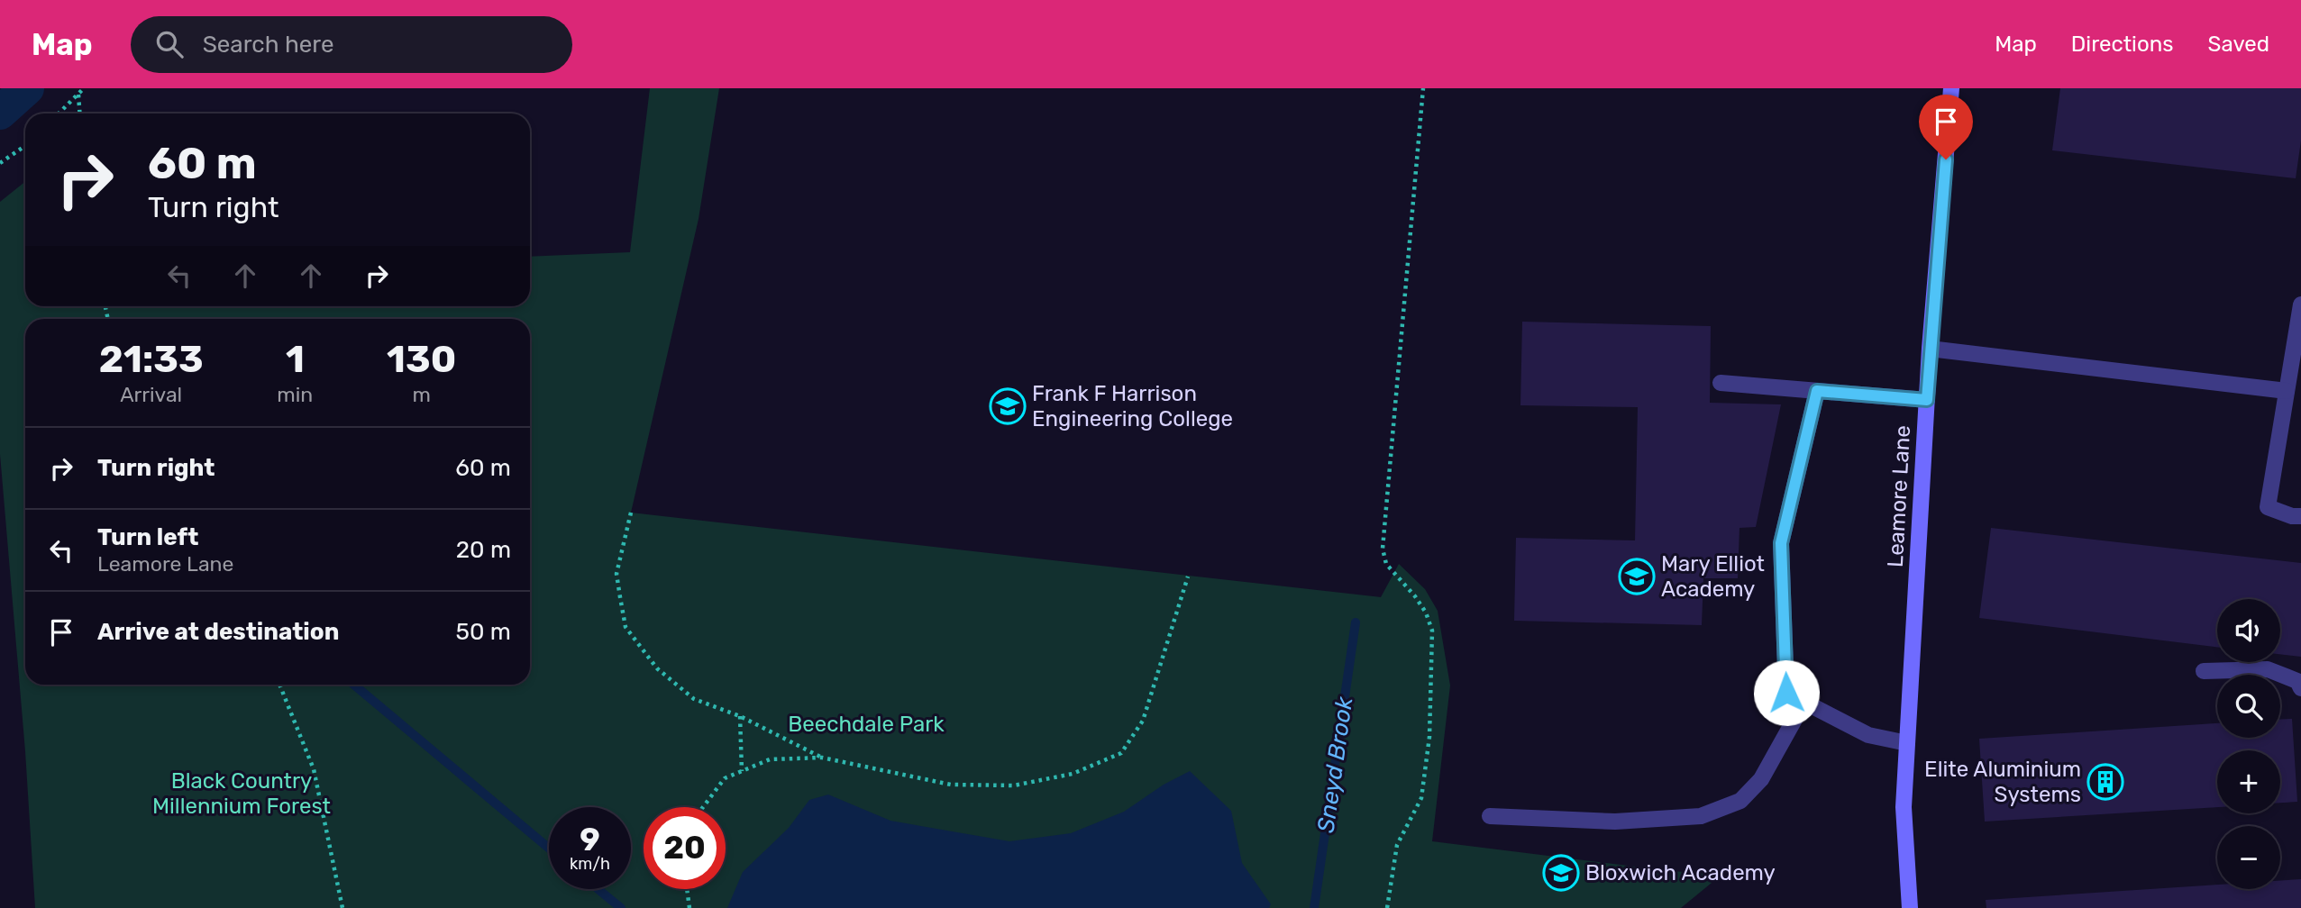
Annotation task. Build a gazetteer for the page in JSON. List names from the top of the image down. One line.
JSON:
{"streets":{"street":["Leamore Lane"]},"water":["Sneyd Brook"],"parks":["Beechdale Park","Black Country Millennium Forest"],"places":{"school or university":["Frank F Harrison Engineering College","Mary Elliot Academy","Bloxwich Academy"],"building":["Elite Aluminium Systems"]},"page":{"header":"Map","search":"Search here","nav":["Map","Directions","Saved"],"turn":["60 m","Turn right"],"eta":["21:33","Arrival","1","min","130","m"],"list":[{"name":"Turn right","value":"60 m"},{"name":"Turn left","note":"Leamore Lane","value":"20 m"},{"name":"Arrive at destination","value":"50 m"}],"map_buttons":["+","−"],"speed":"9 km/h","limit":"20"}}
